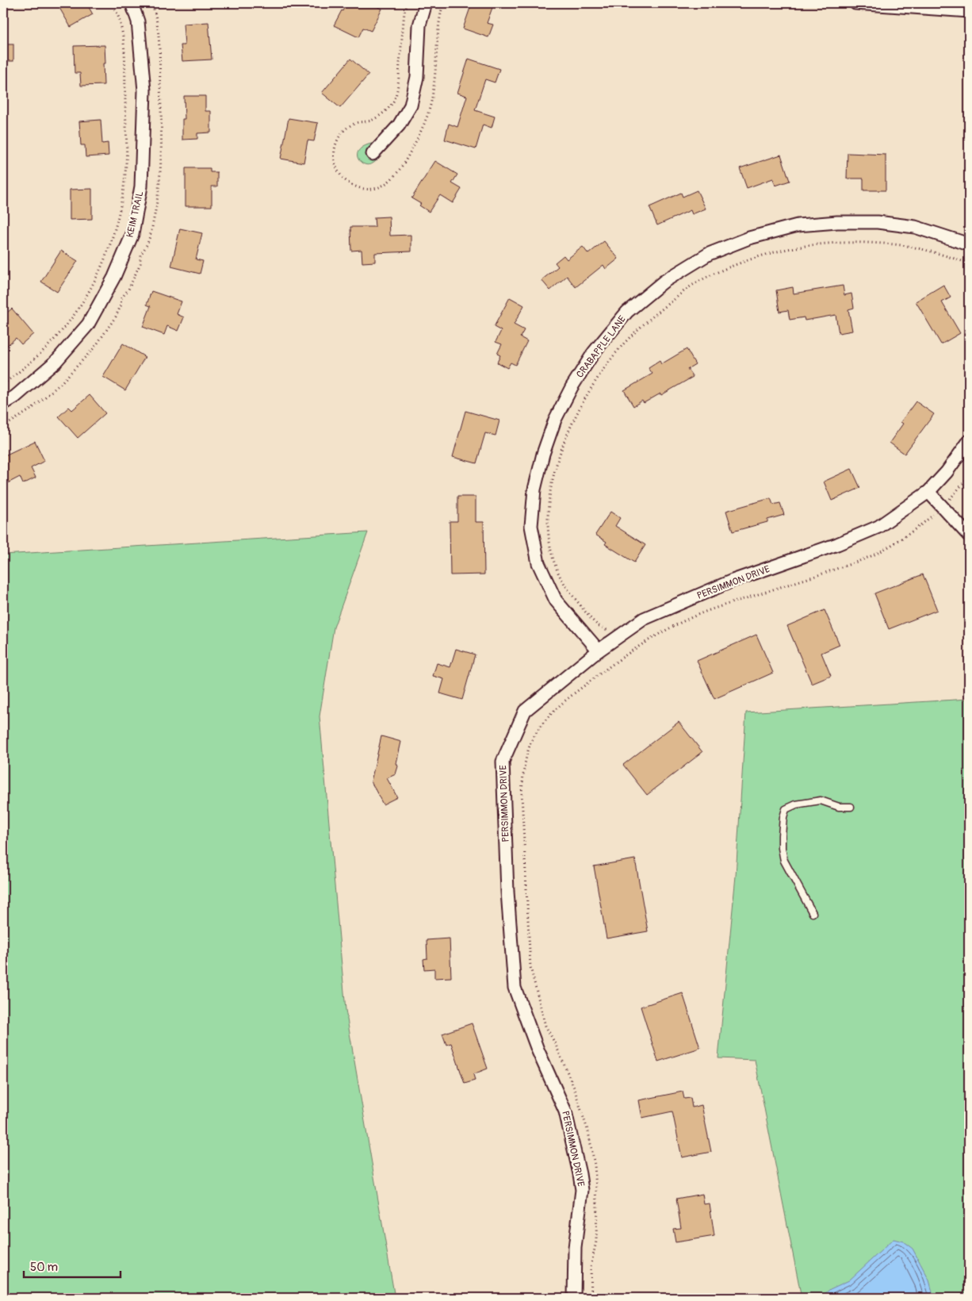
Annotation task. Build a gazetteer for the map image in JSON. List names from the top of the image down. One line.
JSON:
{"streets":{"street":["KEIM TRAIL","CRABAPPLE LANE","PERSIMMON DRIVE"]},"crossings":[["CRABAPPLE LANE","PERSIMMON DRIVE"]],"scale_bar":"50 m"}
